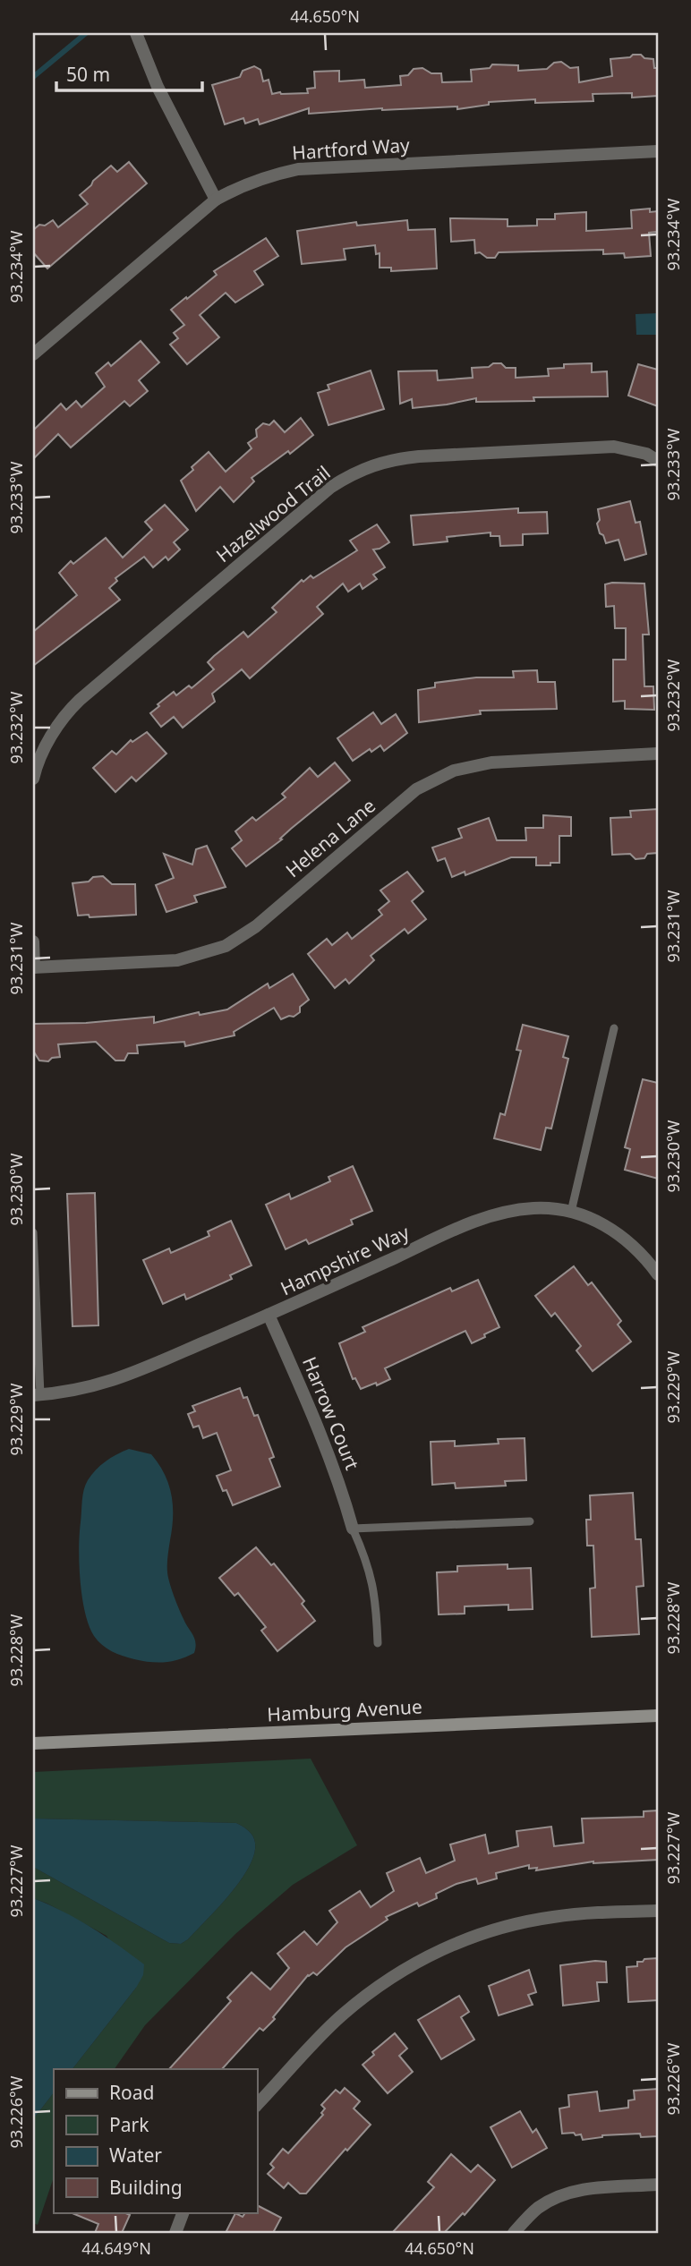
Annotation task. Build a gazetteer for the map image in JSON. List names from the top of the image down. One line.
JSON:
{"streets":{"street":["Hartford Way","Hazelwood Trail","Helena Lane","Hampshire Way","Harrow Court","Hamburg Avenue"]},"crossings":[["Hampshire Way","Harrow Court"]],"legend":["Road","Park","Water","Building"],"scale_bar":"50 m","coordinates":["44.650°N","93.234°W","93.233°W","93.232°W","93.231°W","93.230°W","93.229°W","93.228°W","93.227°W","93.226°W","44.649°N"]}
